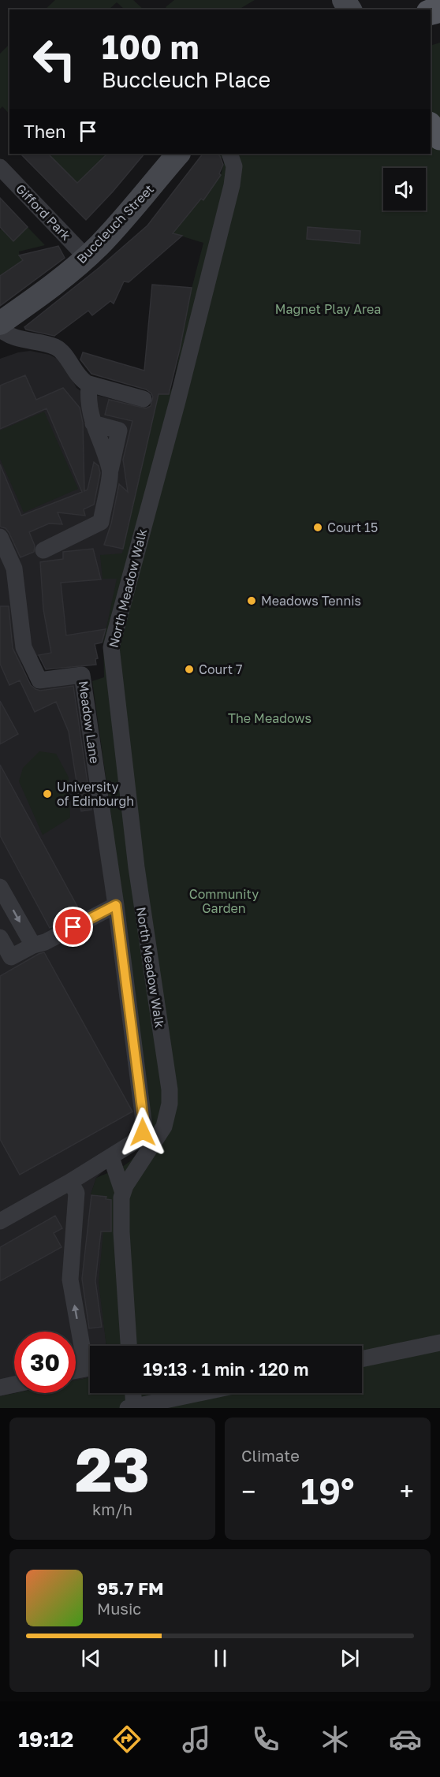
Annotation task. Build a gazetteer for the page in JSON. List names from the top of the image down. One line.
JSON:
{"streets":{"street":["Gifford Park","Buccleuch Street","North Meadow Walk","Meadow Lane"]},"crossings":[["Gifford Park","Buccleuch Street"]],"parks":["Magnet Play Area","The Meadows","Community Garden"],"places":["Court 15","Meadows Tennis","Court 7","University of Edinburgh"],"page":{"turn":["100 m","Buccleuch Place"],"then":"Then","limit":"30","trip":"19:13 · 1 min · 120 m","tile":[["23","km/h"],"Climate"],"heat":["−","19°","+"],"song":["95.7 FM","Music"],"tabs":"19:12"}}
